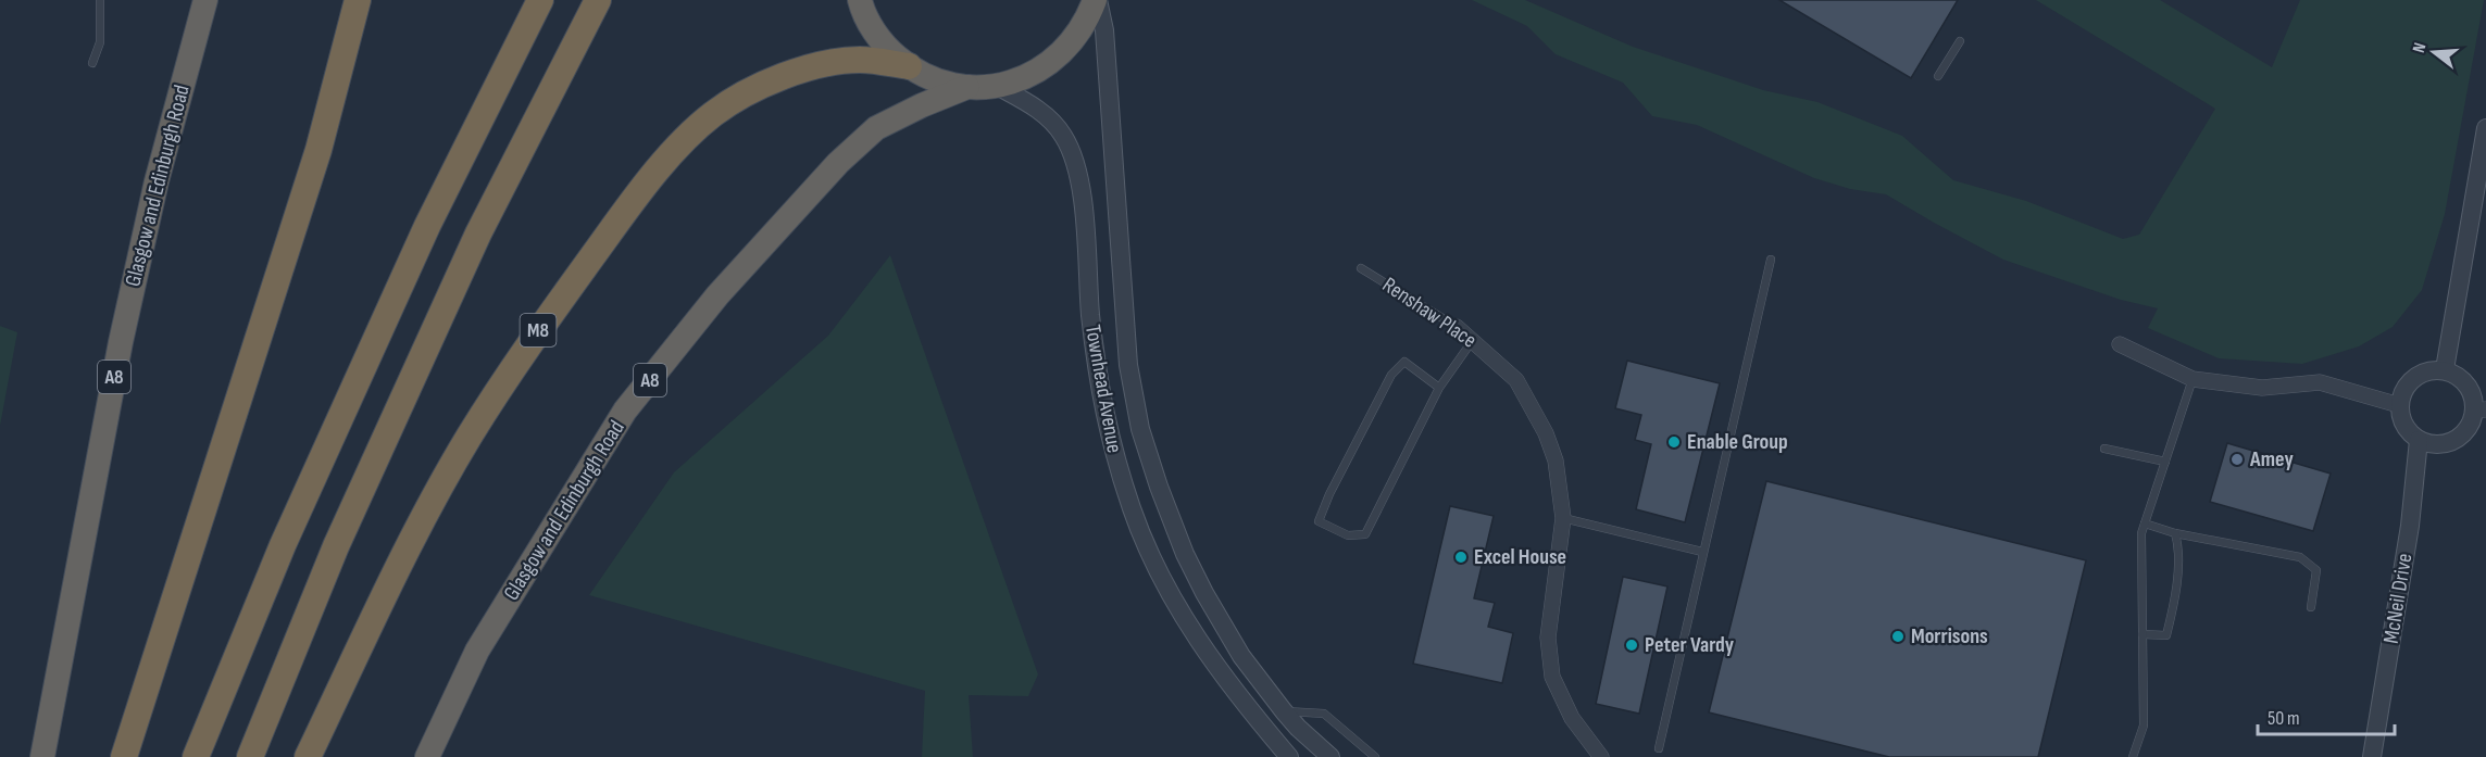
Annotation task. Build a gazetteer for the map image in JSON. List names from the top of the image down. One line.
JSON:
{"streets":{"highway":["Glasgow and Edinburgh Road","M8","A8"],"street":["Renshaw Place","Townhead Avenue","McNeil Drive"]},"places":["Enable Group","Amey","Excel House","Morrisons","Peter Vardy"],"scale_bar":"50 m","north":"left"}
